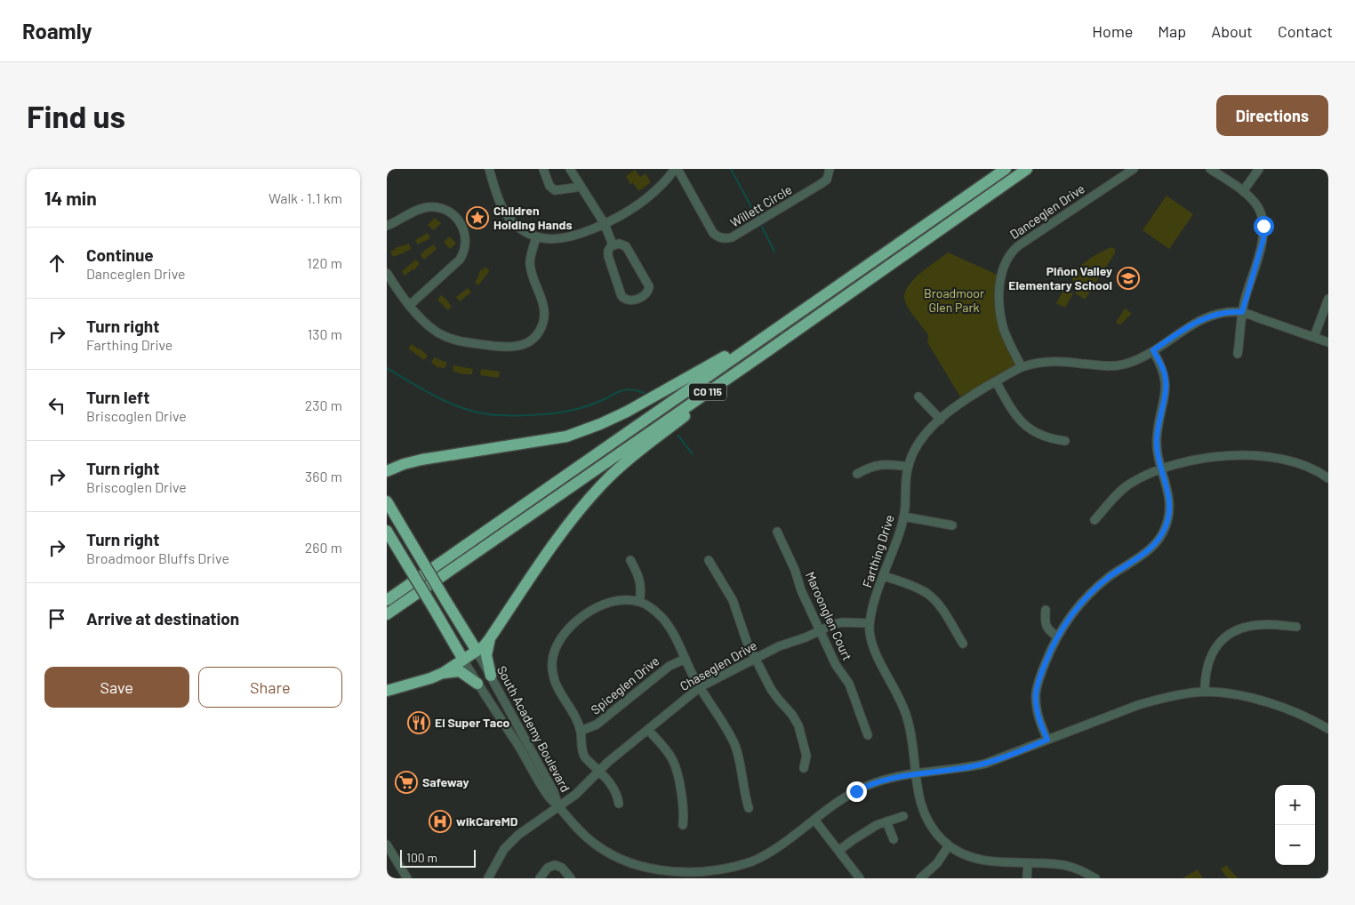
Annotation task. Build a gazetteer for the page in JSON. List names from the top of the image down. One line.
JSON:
{"streets":{"highway":["CO 115","South Academy Boulevard"],"street":["Willett Circle","Danceglen Drive","Farthing Drive","Maroonglen Court","Chaseglen Drive","Spiceglen Drive"]},"crossings":[["Danceglen Drive","Farthing Drive"],["Farthing Drive","Chaseglen Drive"],["Maroonglen Court","Chaseglen Drive"],["Chaseglen Drive","South Academy Boulevard"]],"parks":["Broadmoor Glen Park"],"places":{"place":["Children Holding Hands"],"school or university":["Piñon Valley Elementary School"],"restaurant":["El Super Taco"],"supermarket":["Safeway"],"hospital":["wikCareMD"]},"scale_bar":"100 m","page":{"header":"Roamly","nav":["Home","Map","About","Contact"],"buttons":["Directions",["Save","Share"]],"title":"Find us","heading":["14 min","Walk · 1.1 km"],"list":[["Continue","Danceglen Drive","120 m"],["Turn right","Farthing Drive","130 m"],["Turn left","Briscoglen Drive","230 m"],["Turn right","Briscoglen Drive","360 m"],["Turn right","Broadmoor Bluffs Drive","260 m"],"Arrive at destination"],"map_buttons":["+","−"],"scale":"100 m"}}
